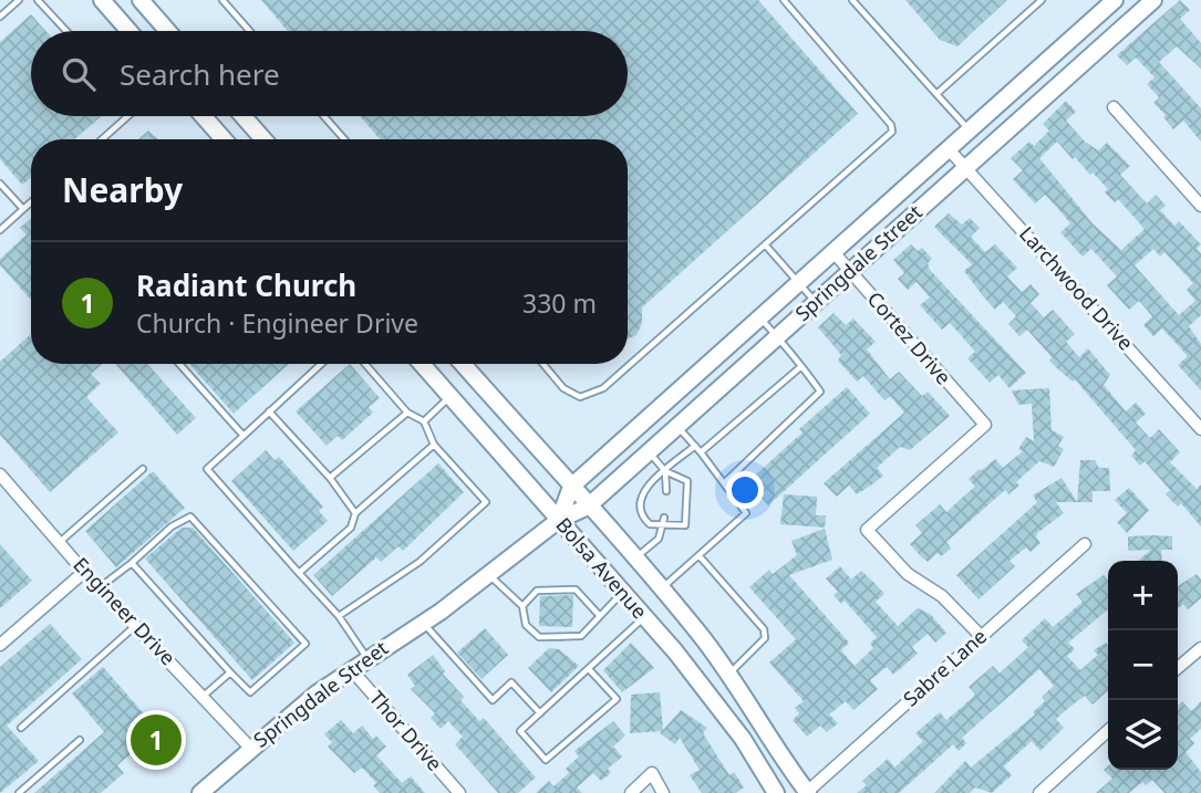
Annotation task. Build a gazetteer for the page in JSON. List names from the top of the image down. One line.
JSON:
{"streets":{"main road":["Springdale Street","Bolsa Avenue"],"street":["Larchwood Drive","Cortez Drive","Engineer Drive","Sabre Lane","Thor Drive"]},"crossings":[["Springdale Street","Larchwood Drive"],["Springdale Street","Cortez Drive"],["Springdale Street","Bolsa Avenue"],["Springdale Street","Engineer Drive"],["Springdale Street","Thor Drive"],["Cortez Drive","Sabre Lane"],["Bolsa Avenue","Sabre Lane"]],"page":{"search":"Search here","heading":"Nearby","list":[{"mark":"1","name":"Radiant Church","note":"Church · Engineer Drive","value":"330 m"}],"map_buttons":["+","−"],"pins":"1"}}
